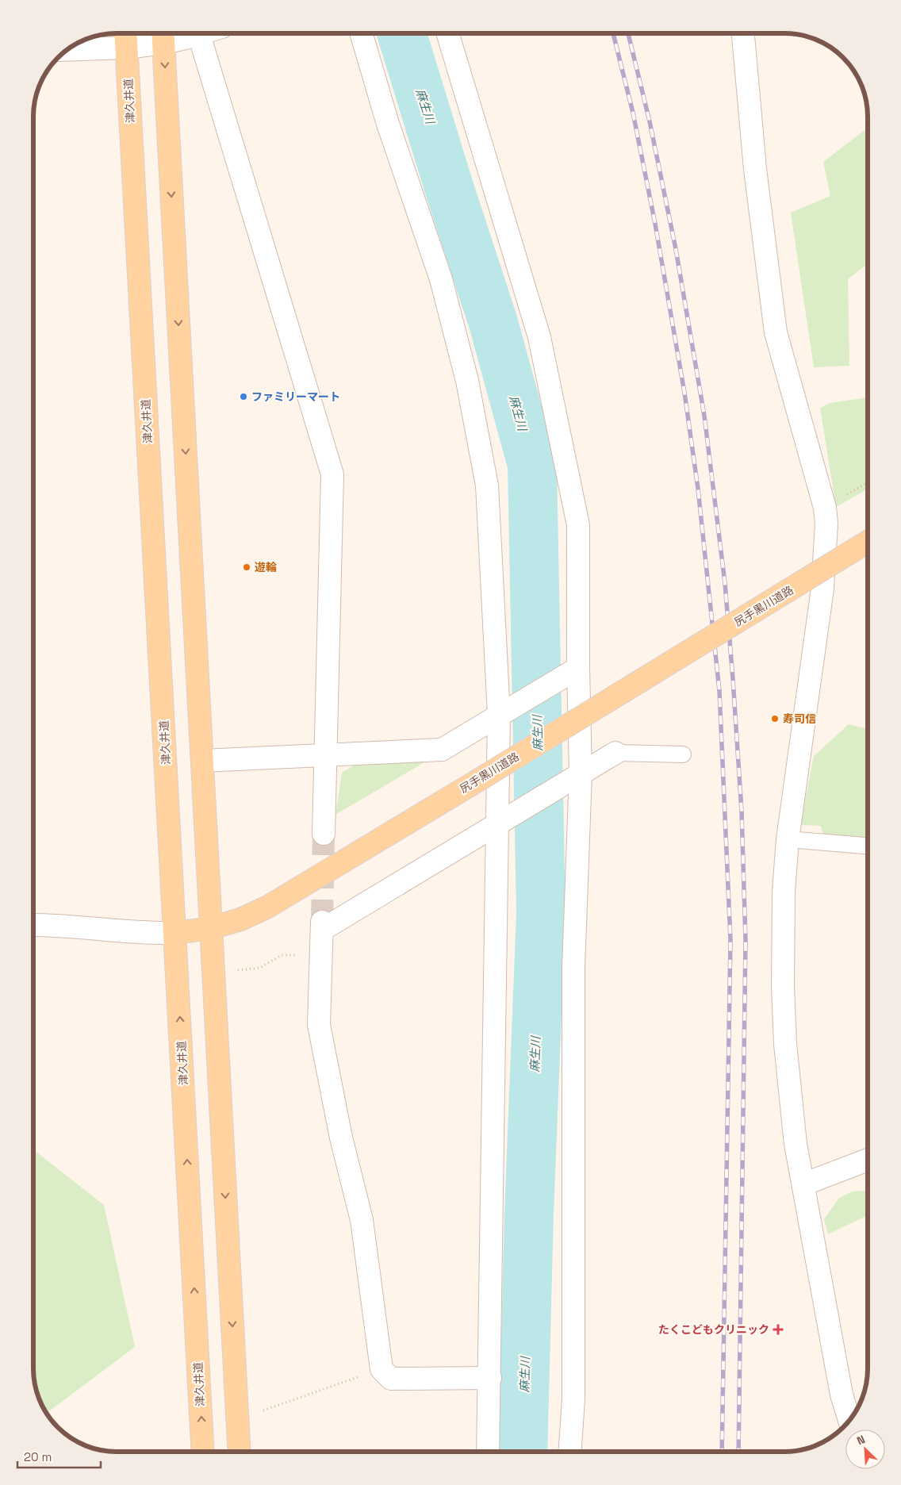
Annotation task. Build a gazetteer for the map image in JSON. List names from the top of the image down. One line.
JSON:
{"streets":{"main road":["津久井道","尻手黒川道路"]},"crossings":[["津久井道","尻手黒川道路"]],"water":["麻生川"],"places":{"other":["ファミリーマート","遊輪","寿司信"],"health":["たくこどもクリニック"]},"scale_bar":"20 m","north":"top left"}
